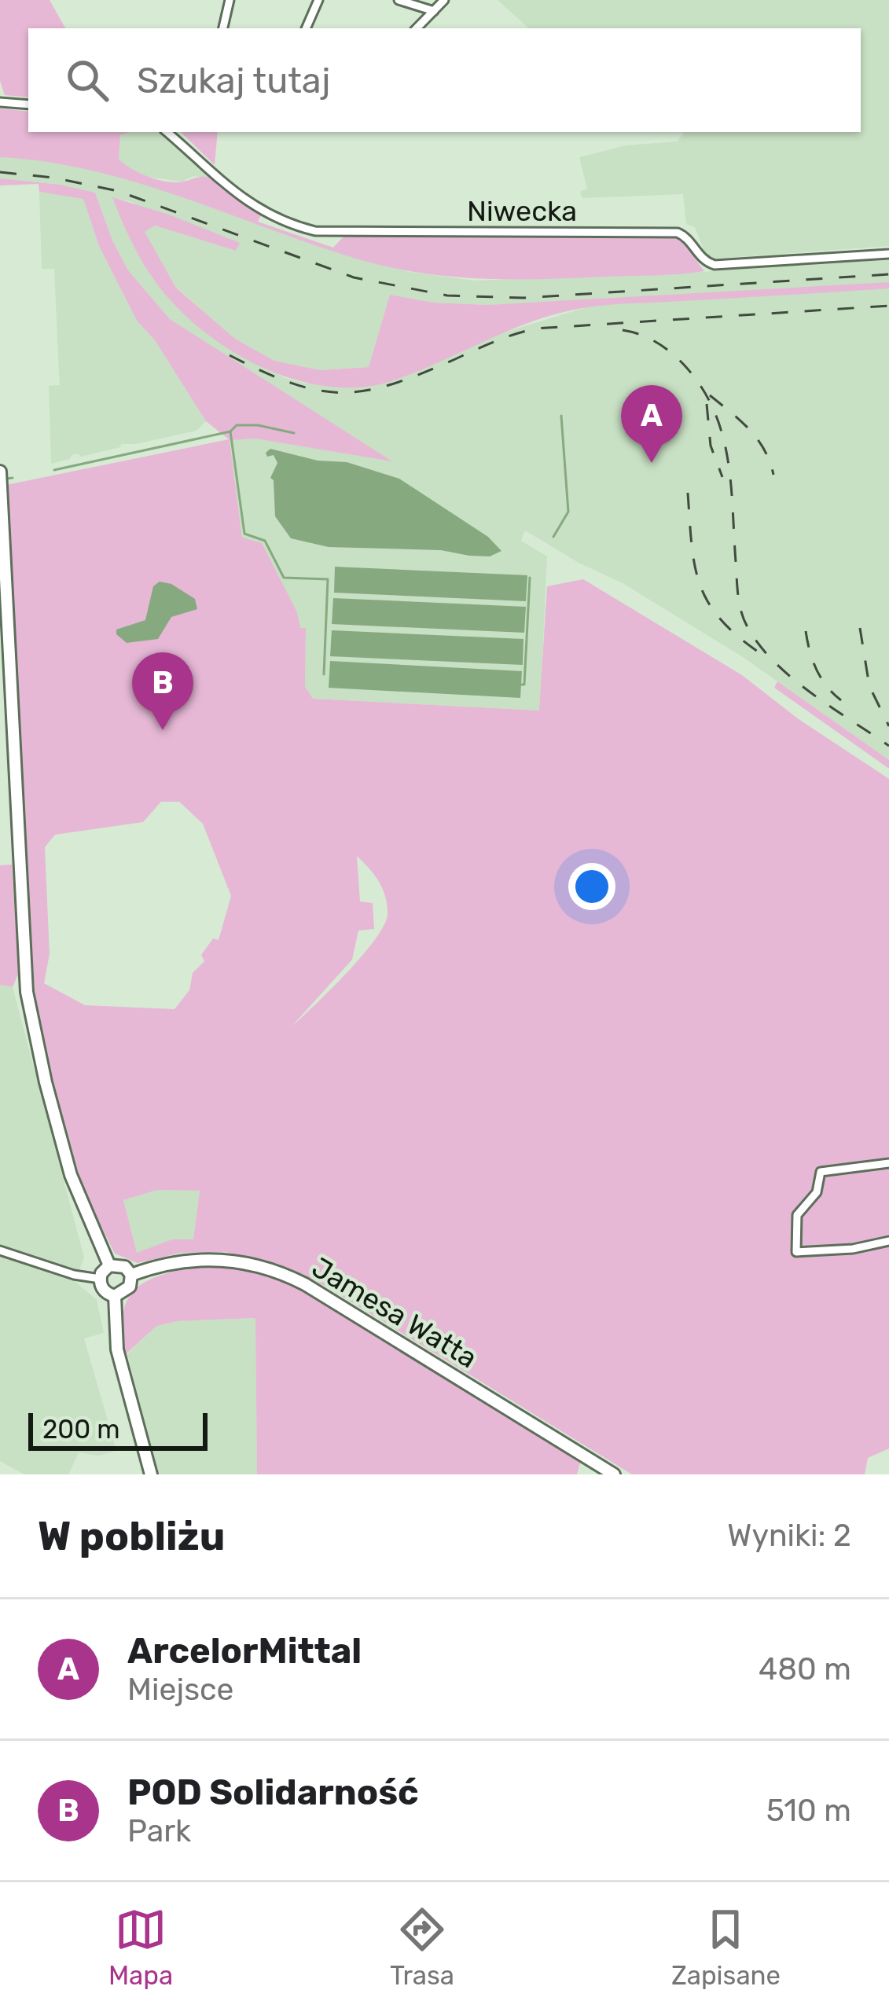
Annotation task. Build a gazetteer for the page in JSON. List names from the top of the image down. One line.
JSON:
{"streets":{"street":["Niwecka","Jamesa Watta"]},"scale_bar":"200 m","page":{"search":"Szukaj tutaj","pins":["A","B"],"scale":"200 m","heading":["W pobliżu","Wyniki: 2"],"list":[{"mark":"A","name":"ArcelorMittal","note":"Miejsce","value":"480 m"},{"mark":"B","name":"POD Solidarność","note":"Park","value":"510 m"}],"nav":["Mapa","Trasa","Zapisane"]}}
